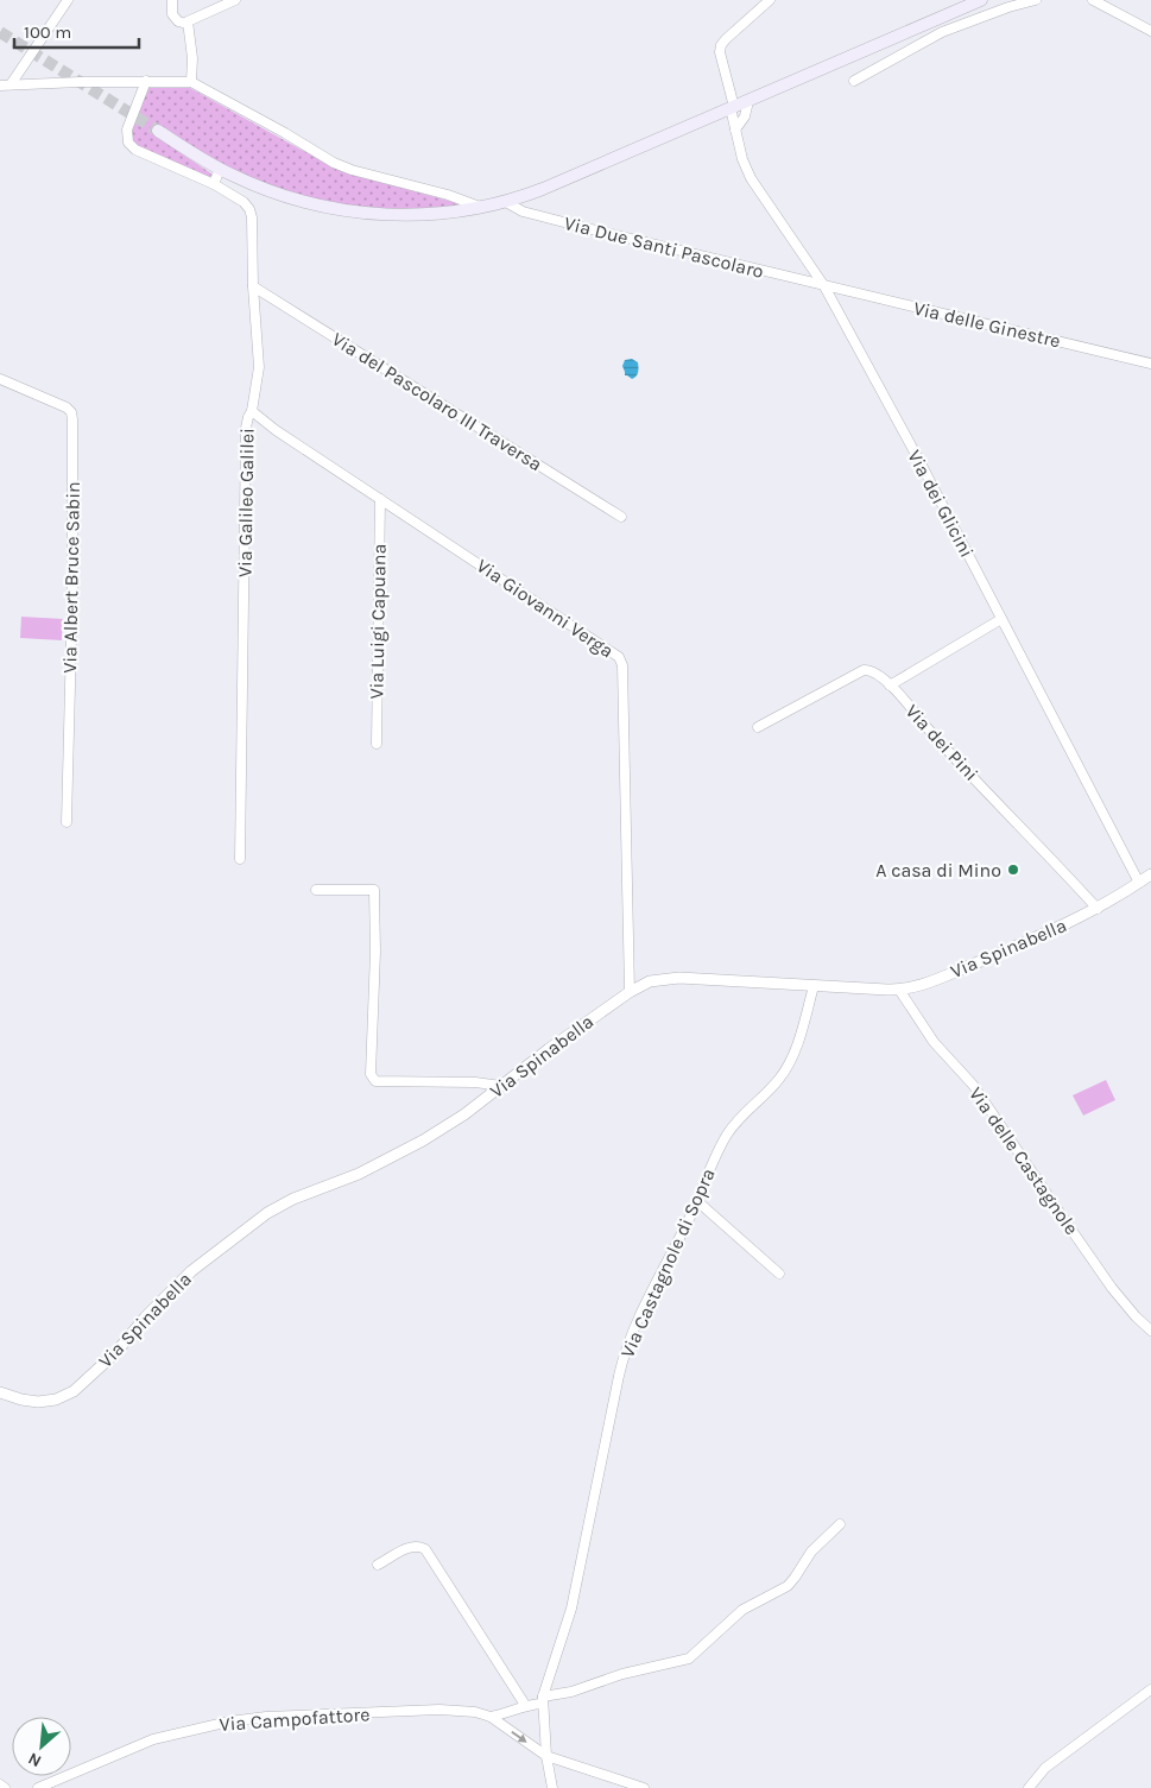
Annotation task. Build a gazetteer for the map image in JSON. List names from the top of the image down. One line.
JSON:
{"streets":{"street":["Via Due Santi Pascolaro","Via delle Ginestre","Via del Pascolaro III Traversa","Via Galileo Galilei","Via dei Glicini","Via Albert Bruce Sabin","Via Giovanni Verga","Via Luigi Capuana","Via dei Pini","Via Spinabella","Via delle Castagnole","Via Castagnole di Sopra","Via Campofattore"]},"crossings":[["Via Due Santi Pascolaro","Via delle Ginestre"],["Via Due Santi Pascolaro","Via dei Glicini"],["Via delle Ginestre","Via dei Glicini"],["Via del Pascolaro III Traversa","Via Galileo Galilei"],["Via Galileo Galilei","Via Giovanni Verga"],["Via dei Glicini","Via Spinabella"],["Via Giovanni Verga","Via Luigi Capuana"],["Via Giovanni Verga","Via Spinabella"],["Via dei Pini","Via Spinabella"],["Via Spinabella","Via delle Castagnole"],["Via Spinabella","Via Castagnole di Sopra"],["Via Castagnole di Sopra","Via Campofattore"]],"places":["A casa di Mino"],"scale_bar":"100 m","north":"bottom left"}
